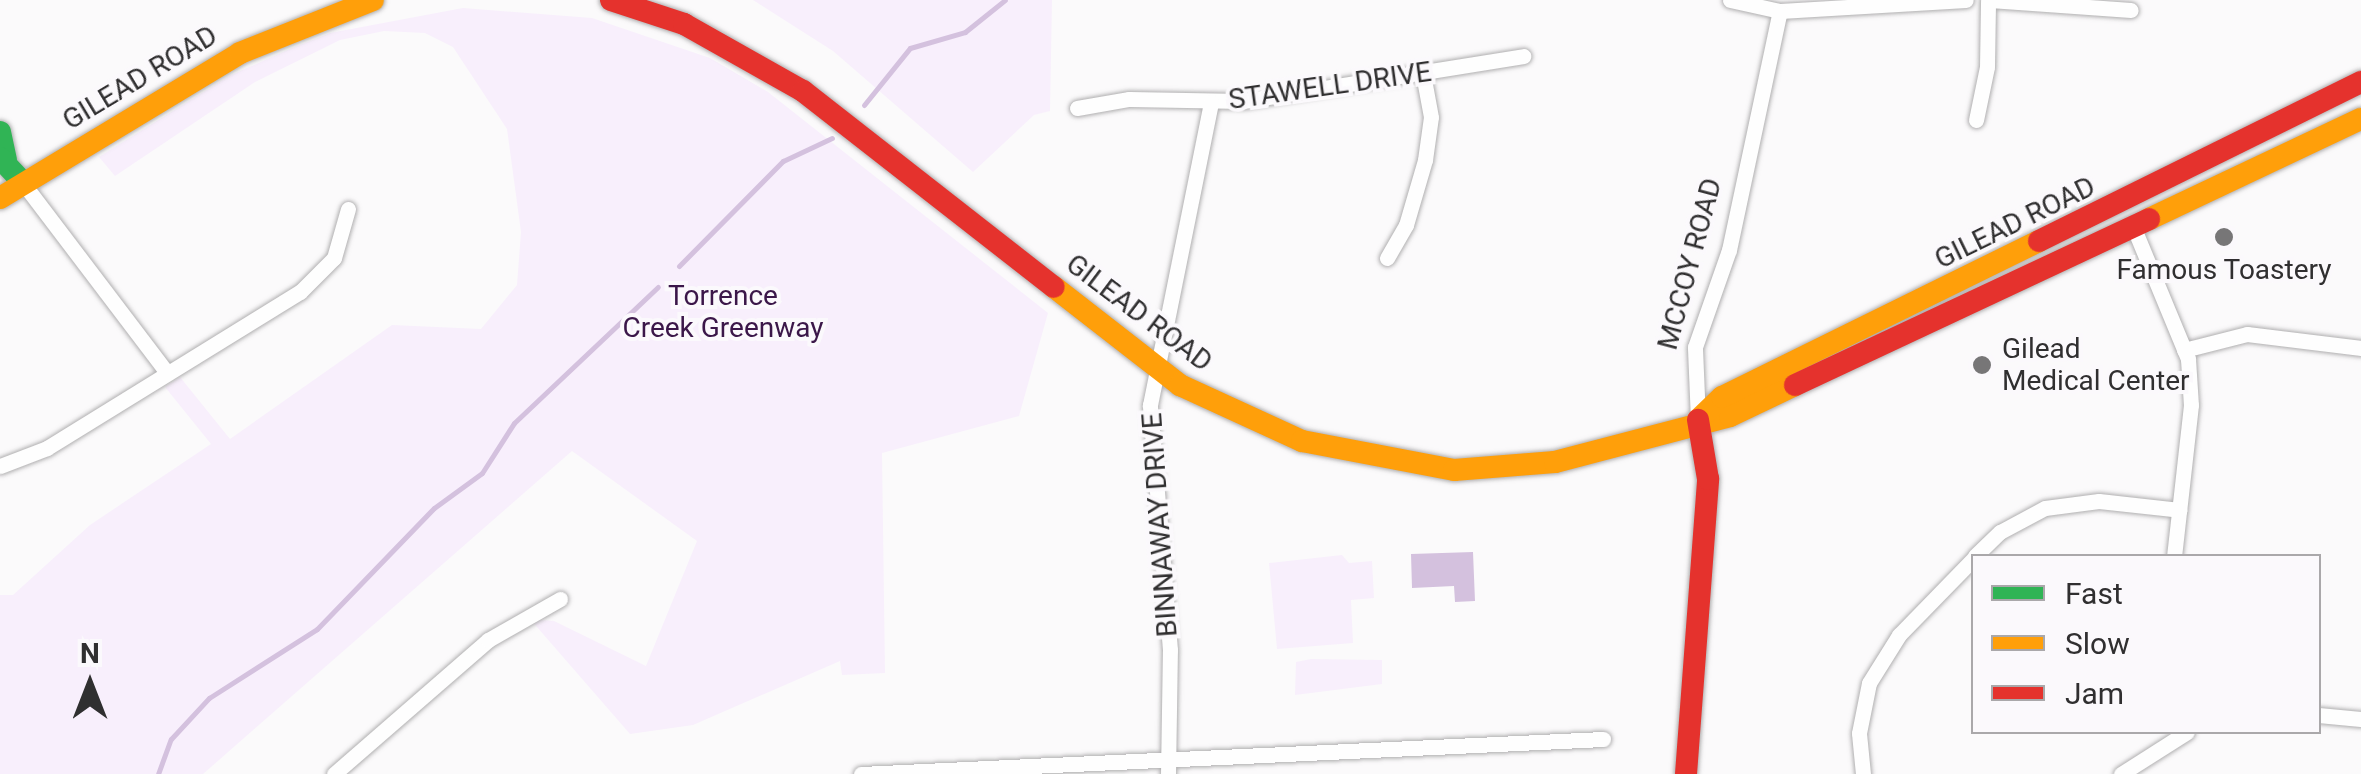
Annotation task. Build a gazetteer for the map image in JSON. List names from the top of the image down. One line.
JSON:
{"streets":{"main road":["GILEAD ROAD","MCCOY ROAD"],"street":["STAWELL DRIVE","BINNAWAY DRIVE"]},"crossings":[["GILEAD ROAD","MCCOY ROAD"],["GILEAD ROAD","BINNAWAY DRIVE"],["STAWELL DRIVE","BINNAWAY DRIVE"]],"parks":["Torrence Creek Greenway"],"places":["Famous Toastery","Gilead Medical Center"],"legend":["Fast","Slow","Jam"],"north":"top"}
